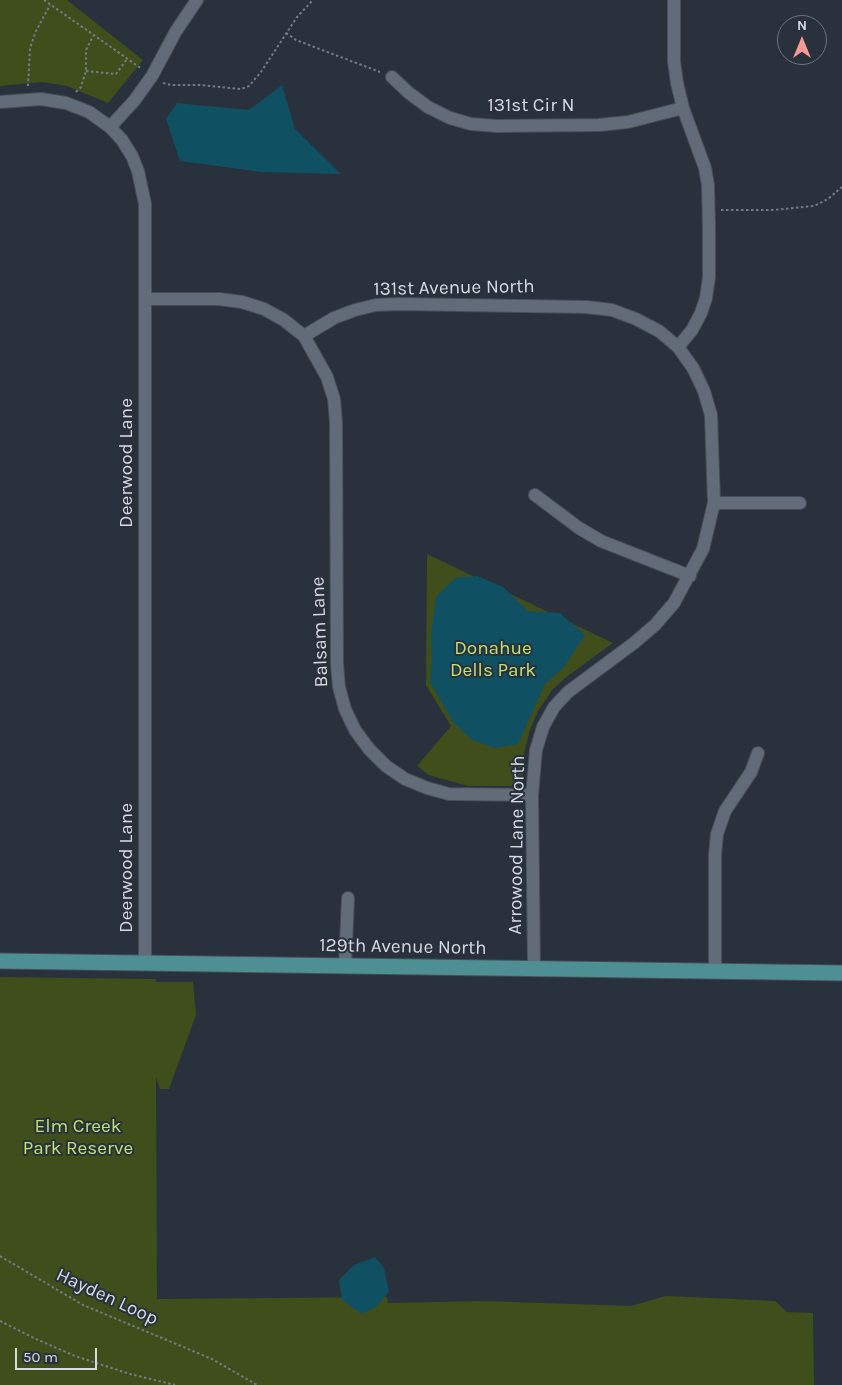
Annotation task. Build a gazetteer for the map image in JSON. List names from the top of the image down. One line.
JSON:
{"streets":{"main road":["129th Avenue North"],"street":["131st Cir N","131st Avenue North","Deerwood Lane","Balsam Lane","Arrowood Lane North"],"path":["Hayden Loop"]},"crossings":[["131st Avenue North","Balsam Lane"],["131st Avenue North","Arrowood Lane North"],["Deerwood Lane","129th Avenue North"],["Balsam Lane","Arrowood Lane North"],["Arrowood Lane North","129th Avenue North"]],"parks":["Donahue Dells Park","Elm Creek Park Reserve"],"scale_bar":"50 m","north":"top"}
